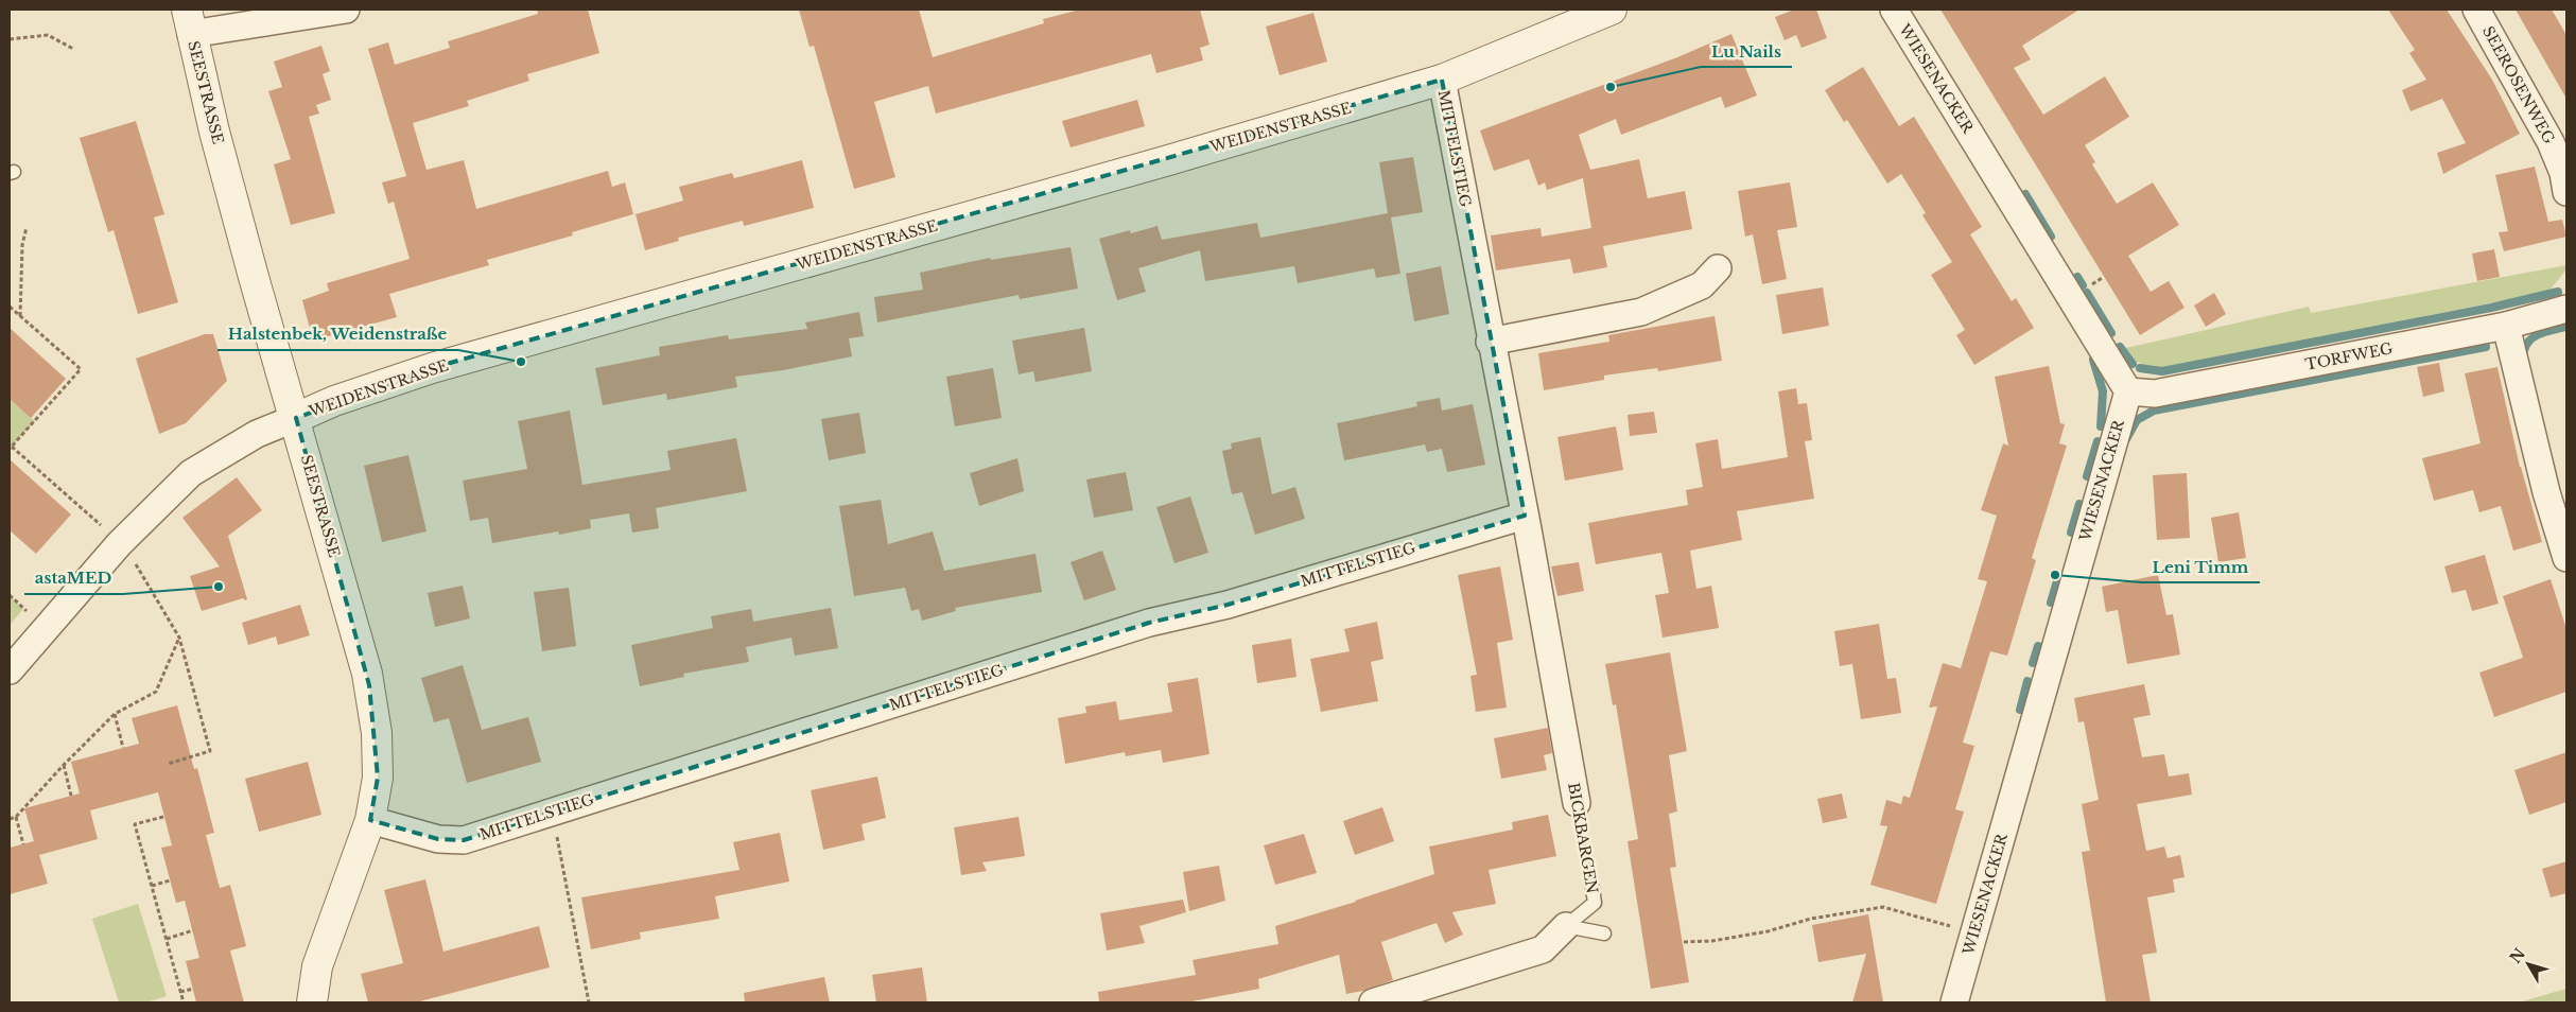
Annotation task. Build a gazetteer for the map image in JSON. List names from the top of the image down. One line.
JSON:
{"streets":{"street":["WIESENACKER","SEEROSENWEG","SEESTRASSE","WEIDENSTRASSE","MITTELSTIEG","TORFWEG","BICKBARGEN"]},"crossings":[["WIESENACKER","TORFWEG"],["SEESTRASSE","WEIDENSTRASSE"],["SEESTRASSE","MITTELSTIEG"],["WEIDENSTRASSE","MITTELSTIEG"],["MITTELSTIEG","BICKBARGEN"]],"places":["Lu Nails","Halstenbek, Weidenstraße","Leni Timm","astaMED"],"north":"top left"}
